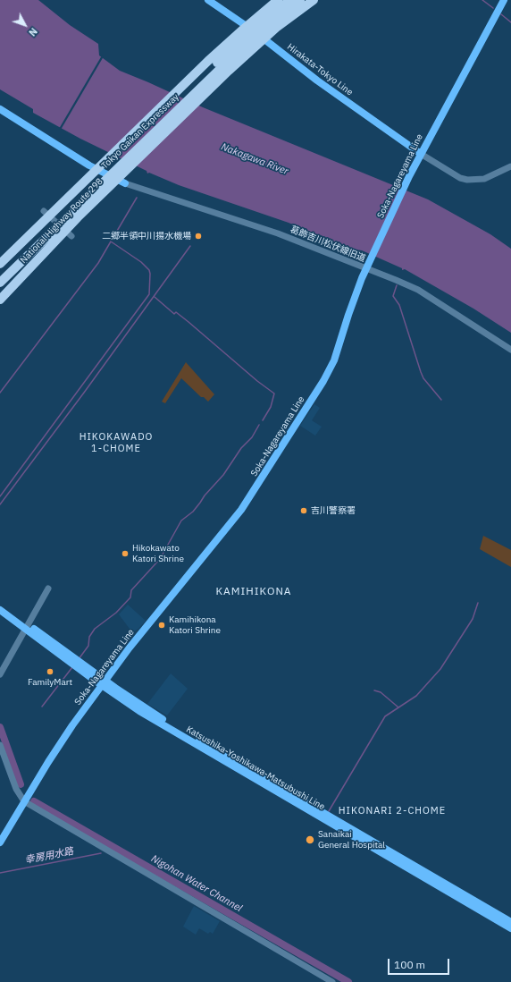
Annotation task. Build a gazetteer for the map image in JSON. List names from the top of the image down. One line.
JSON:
{"streets":{"highway":["Tokyo Gaikan Expressway","National Highway Route 298"],"main road":["Hirakata-Tokyo Line","Soka-Nagareyama Line","Katsushika-Yoshikawa-Matsubushi Line"],"street":["葛飾吉川松伏線旧道"]},"crossings":[["Hirakata-Tokyo Line","Soka-Nagareyama Line"],["Soka-Nagareyama Line","葛飾吉川松伏線旧道"],["Soka-Nagareyama Line","Katsushika-Yoshikawa-Matsubushi Line"]],"districts":["HIKOKAWADO 1-CHOME","KAMIHIKONA","HIKONARI 2-CHOME"],"water":["Nakagawa River","幸房用水路","Nigohan Water Channel"],"places":["二郷半領中川揚水機場","吉川警察署","Hikokawato Katori Shrine","Kamihikona Katori Shrine","FamilyMart","Sanaikai General Hospital"],"scale_bar":"100 m","north":"bottom right"}
